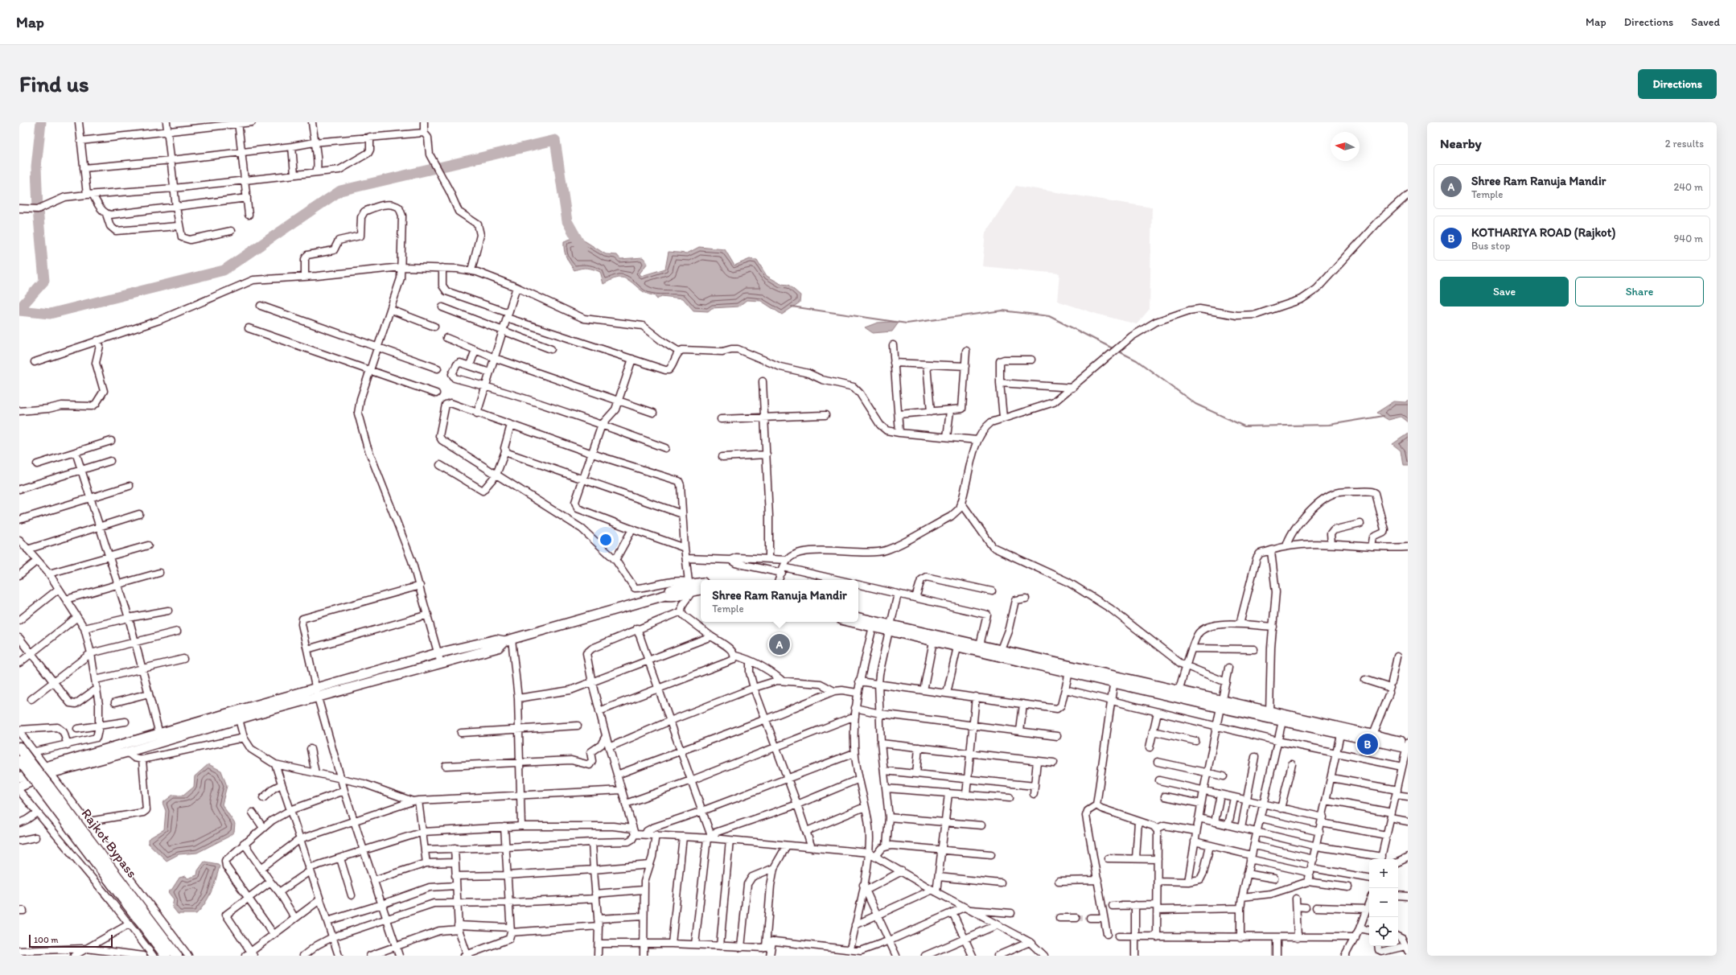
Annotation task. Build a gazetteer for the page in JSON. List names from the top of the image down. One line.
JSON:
{"streets":{"highway":["Rajkot Bypass"]},"scale_bar":"100 m","north":"left","page":{"header":"Map","nav":["Map","Directions","Saved"],"buttons":["Directions",["Save","Share"]],"title":"Find us","heading":["Nearby","2 results"],"list":[{"mark":"A","name":"Shree Ram Ranuja Mandir","note":"Temple","value":"240 m"},{"mark":"B","name":"KOTHARIYA ROAD (Rajkot)","note":"Bus stop","value":"940 m"}],"popup":["Shree Ram Ranuja Mandir","Temple"],"pins":["A","B"],"map_buttons":["+","−"],"scale":"100 m"}}
